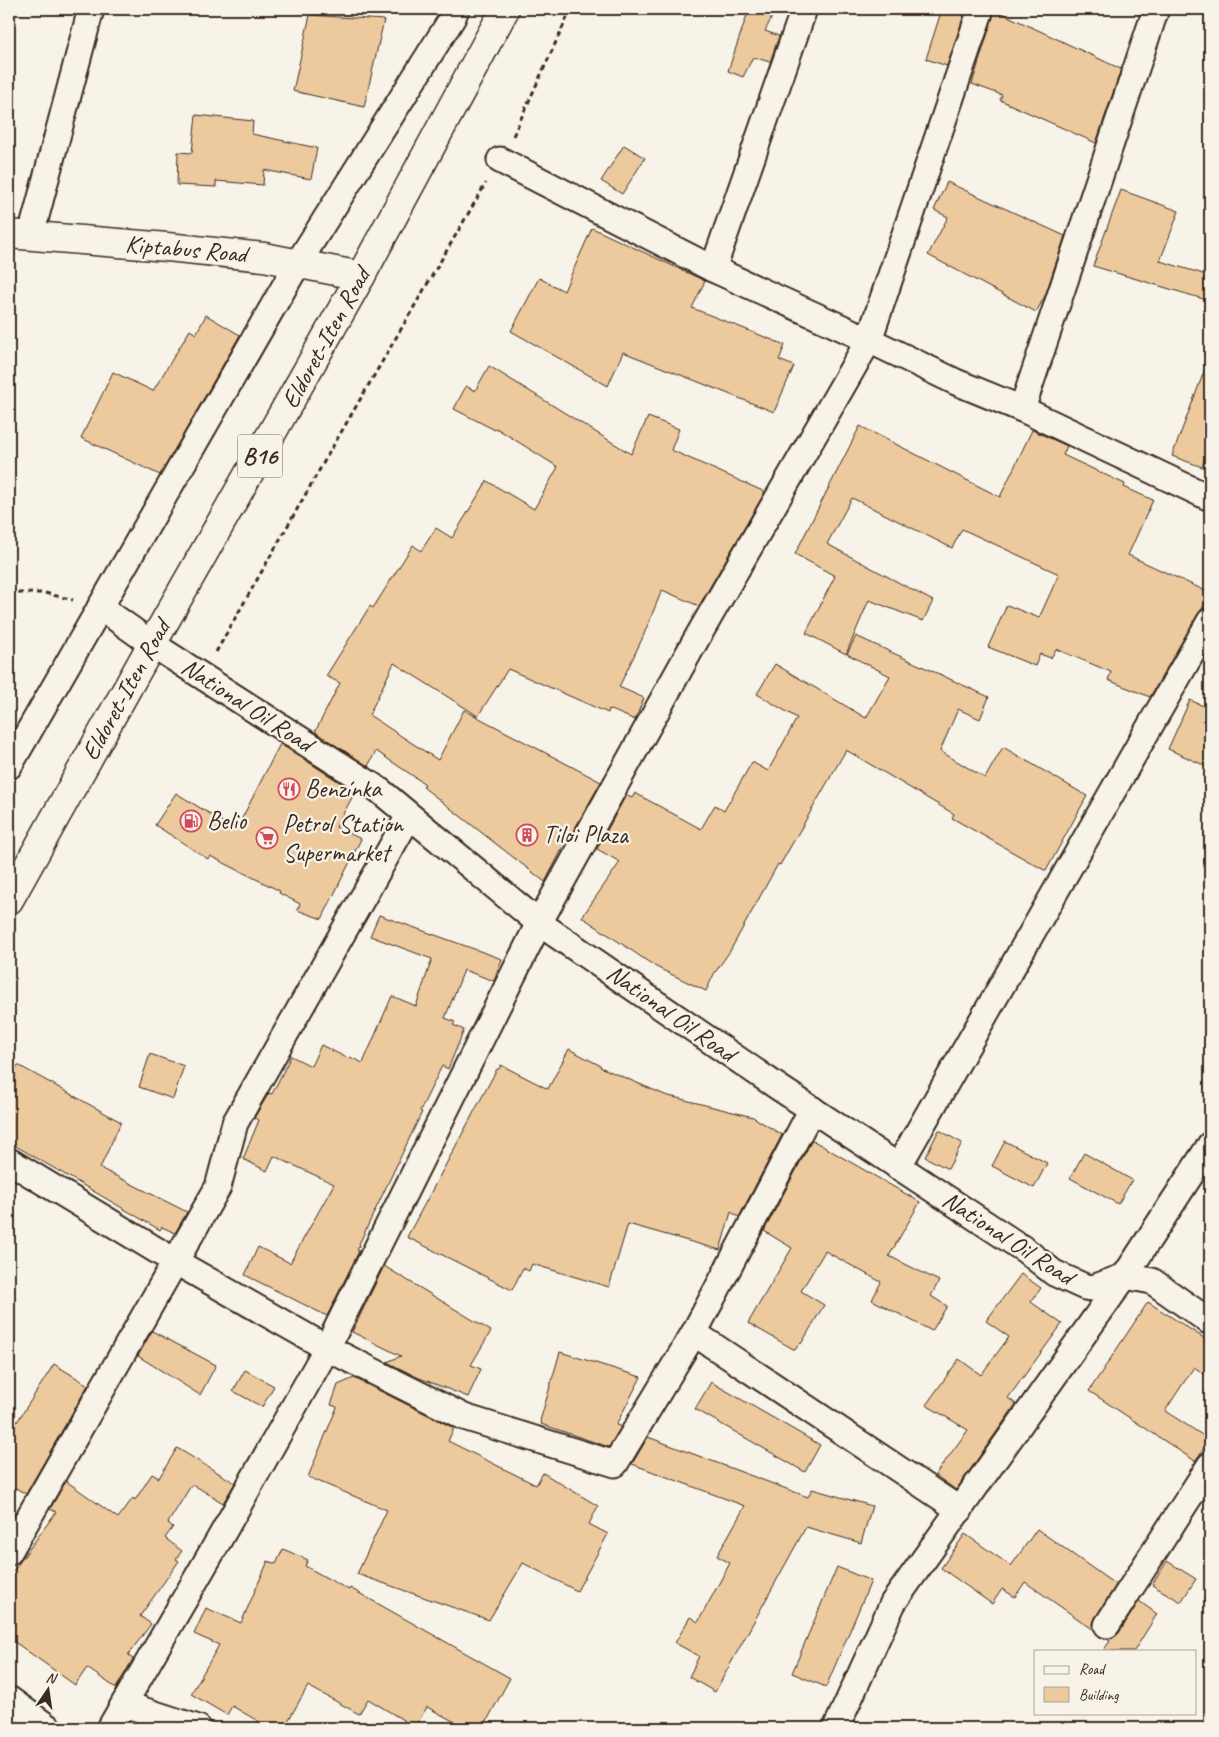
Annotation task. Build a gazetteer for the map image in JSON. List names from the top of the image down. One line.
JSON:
{"streets":{"main road":["Kiptabus Road","Eldoret-Iten Road","B16"],"street":["National Oil Road"]},"crossings":[["Kiptabus Road","Eldoret-Iten Road"],["Eldoret-Iten Road","National Oil Road"]],"places":{"restaurant":["Benzínka"],"fuel station":["Belio"],"building":["Tiloi Plaza"],"supermarket":["Petrol Station Supermarket"]},"legend":["Road","Building"],"north":"top"}
